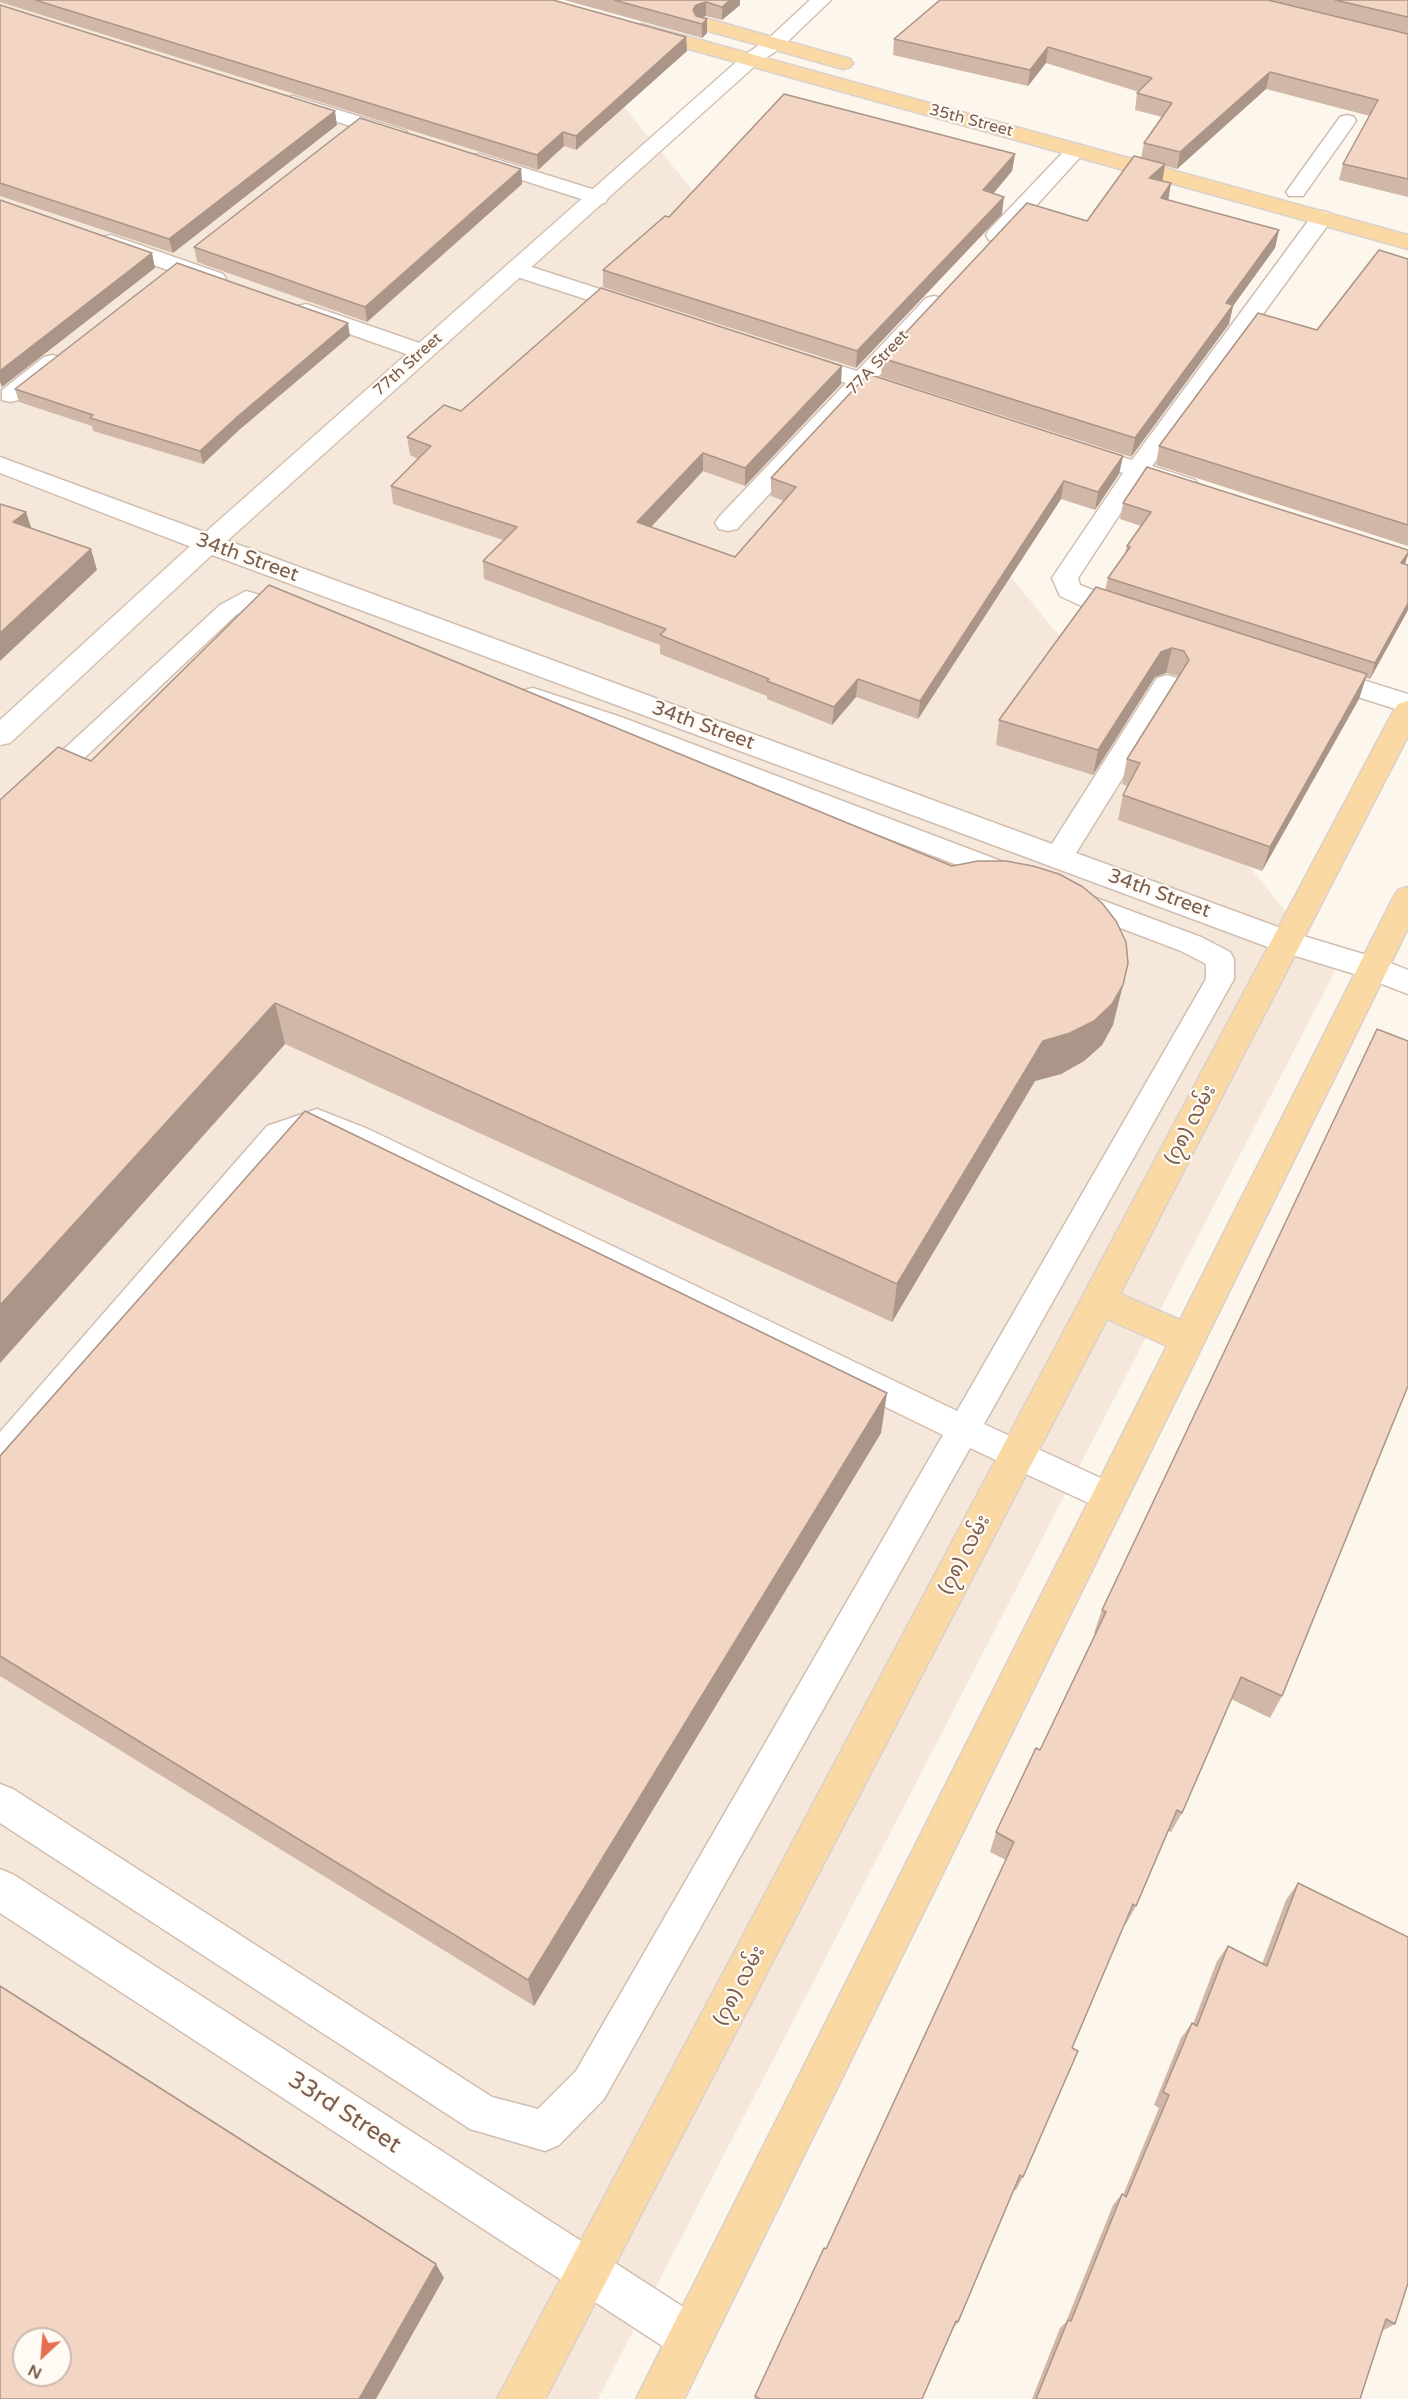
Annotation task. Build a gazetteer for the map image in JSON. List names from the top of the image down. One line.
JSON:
{"streets":{"main road":["35th Street","(၇၈) လမ်း"],"street":["77A Street","77th Street","34th Street","33rd Street"]},"crossings":[["35th Street","77th Street"],["77th Street","34th Street"],["34th Street","(၇၈) လမ်း"],["(၇၈) လမ်း","33rd Street"]],"north":"bottom left"}
